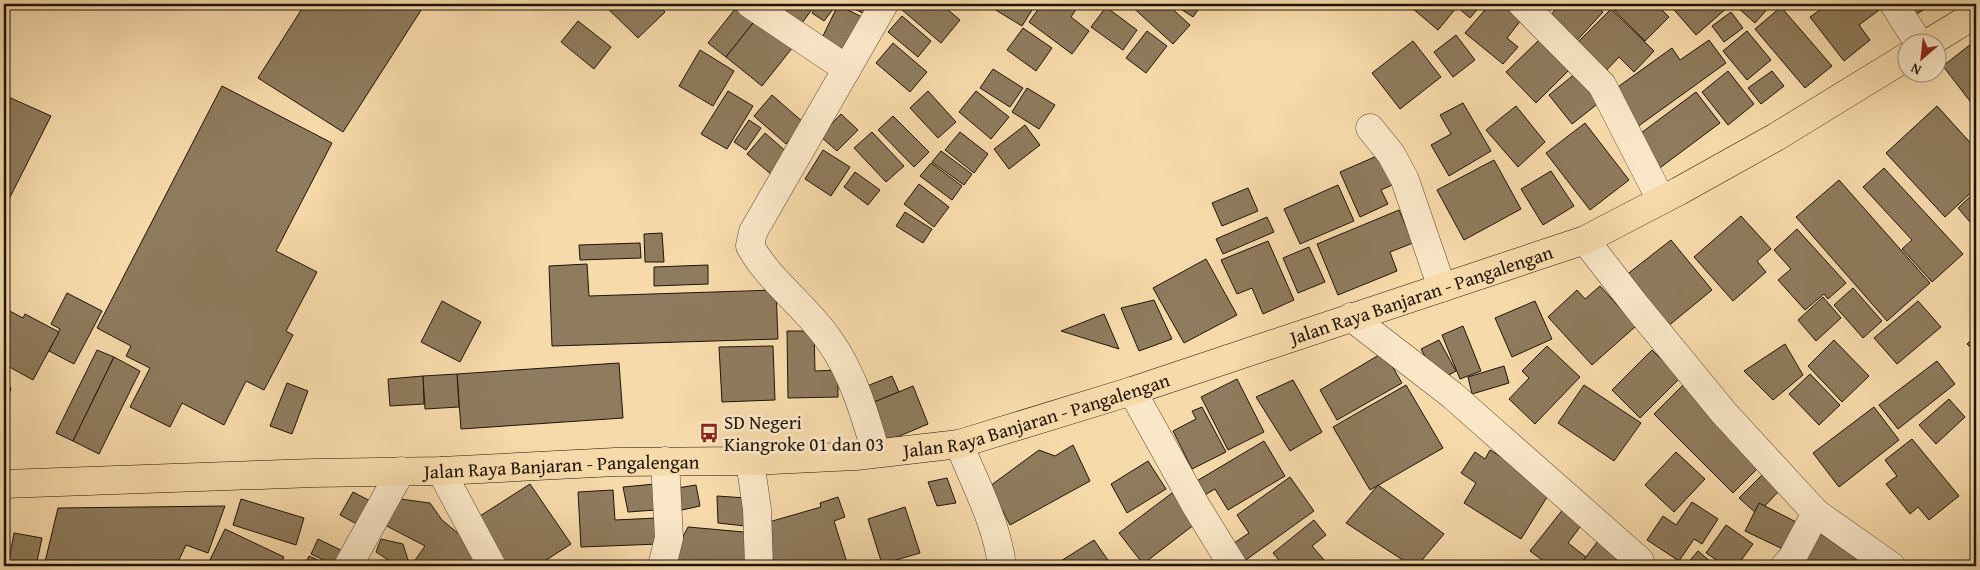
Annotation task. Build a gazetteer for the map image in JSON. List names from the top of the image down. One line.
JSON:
{"streets":{"main road":["Jalan Raya Banjaran - Pangalengan"]},"places":{"bus stop":["SD Negeri Kiangroke 01 dan 03"]},"north":"bottom left"}
